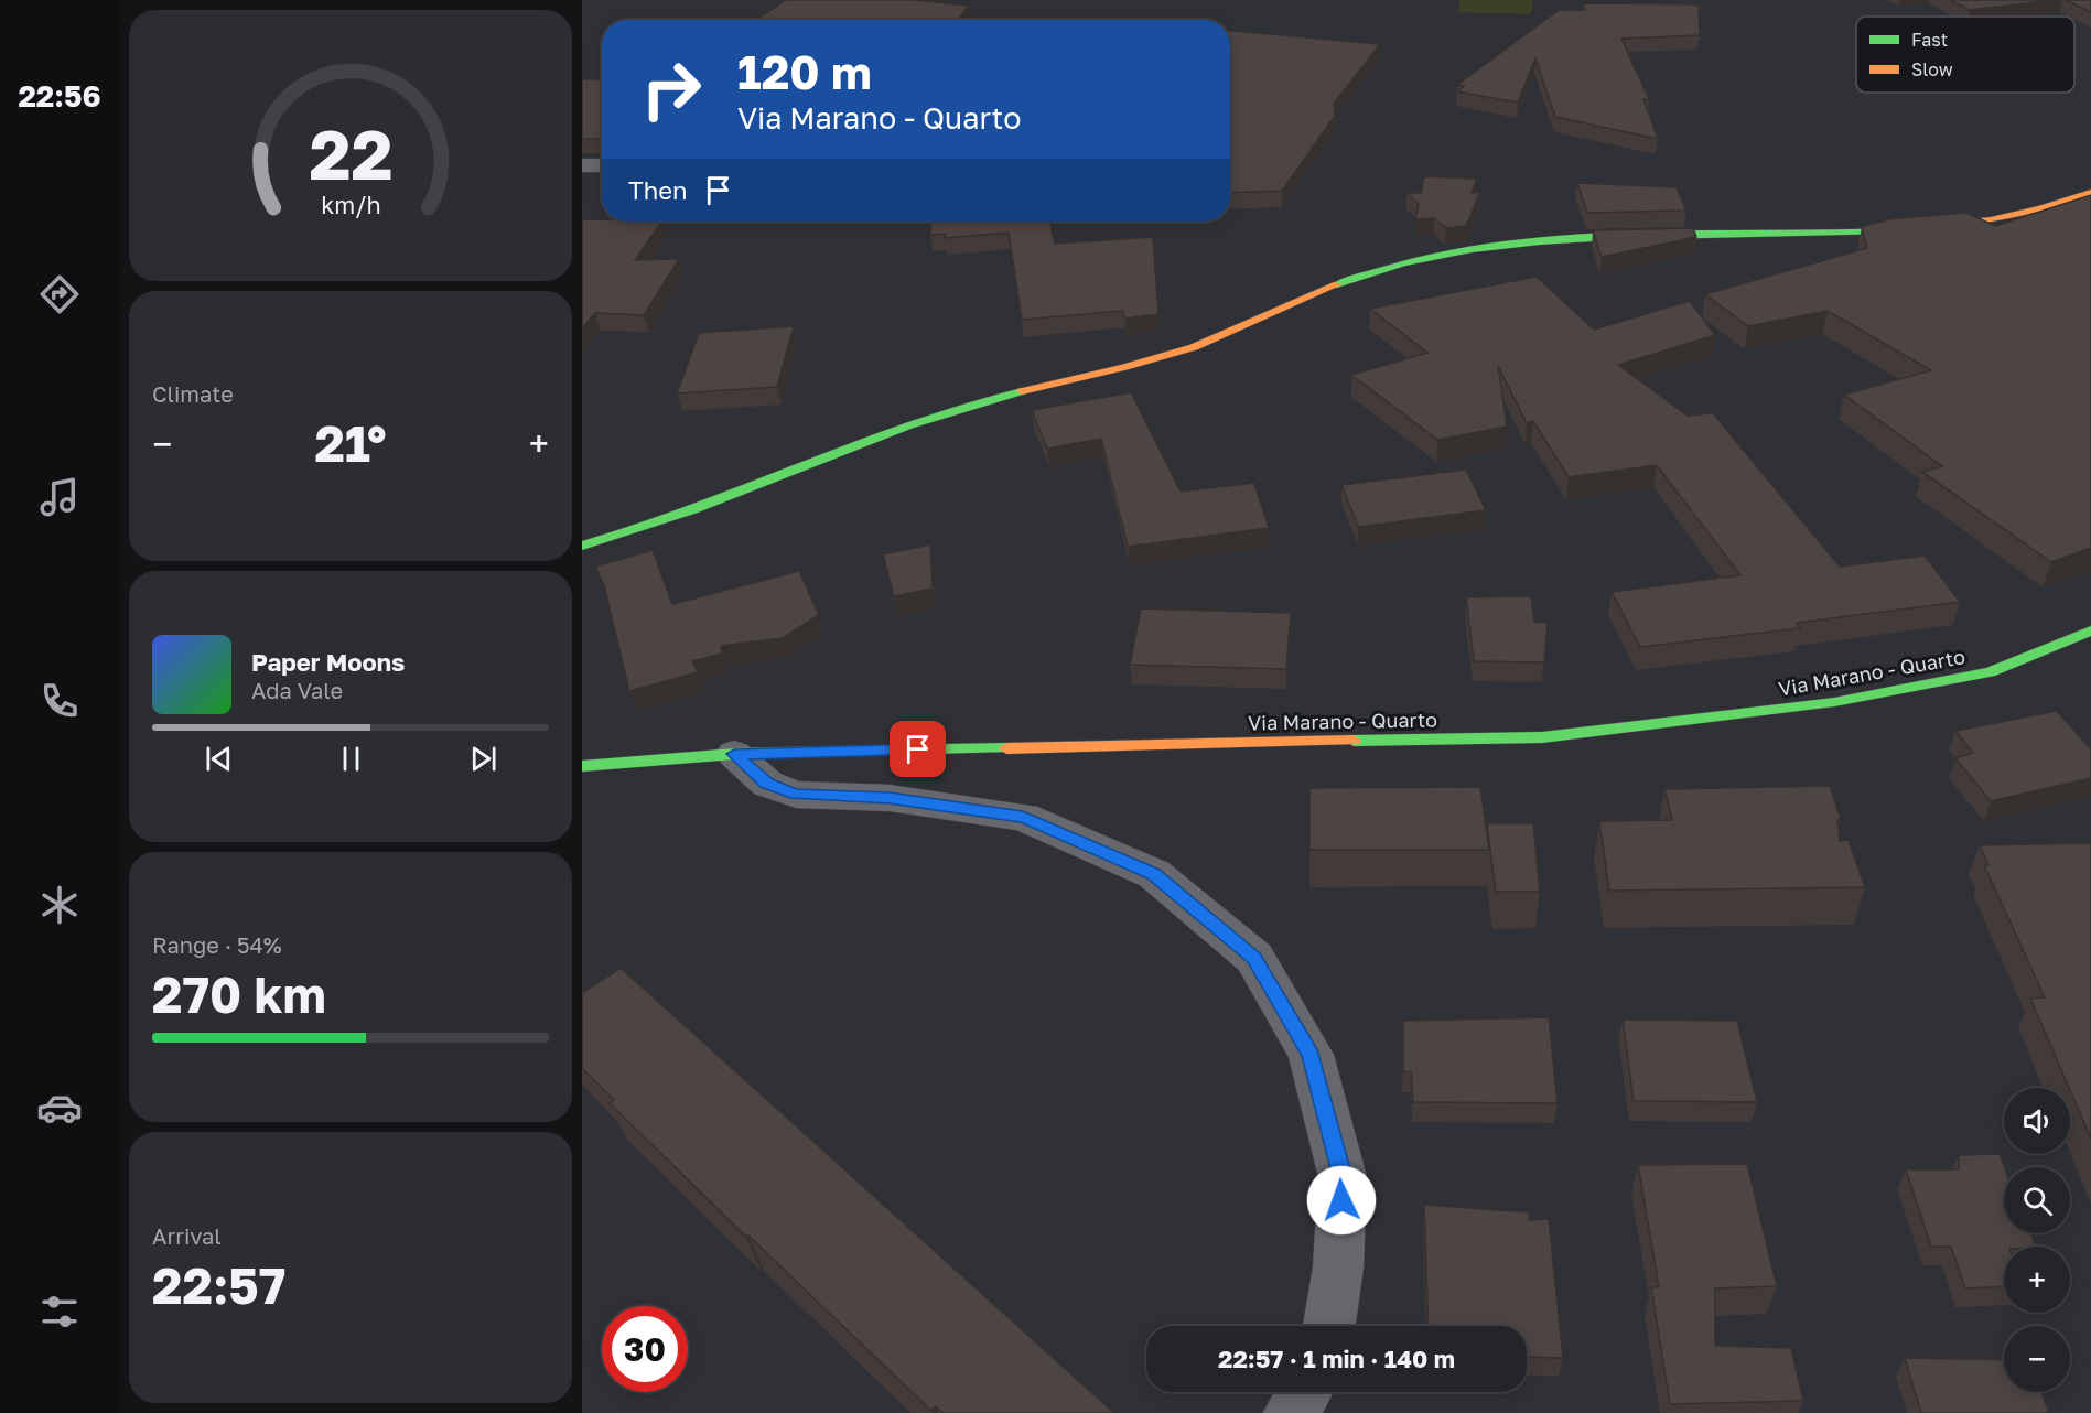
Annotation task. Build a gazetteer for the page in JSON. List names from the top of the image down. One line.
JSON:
{"streets":{"street":["Via Marano - Quarto"]},"legend":["Fast","Slow"],"page":{"tabs":"22:56","turn":["120 m","Via Marano - Quarto"],"then":"Then","tile":["Climate",["Range · 54%","270 km"],["Arrival","22:57"]],"heat":["−","21°","+"],"song":["Paper Moons","Ada Vale"],"map_buttons":["+","−"],"limit":"30","trip":"22:57 · 1 min · 140 m","gauge":["22","km/h"]}}
